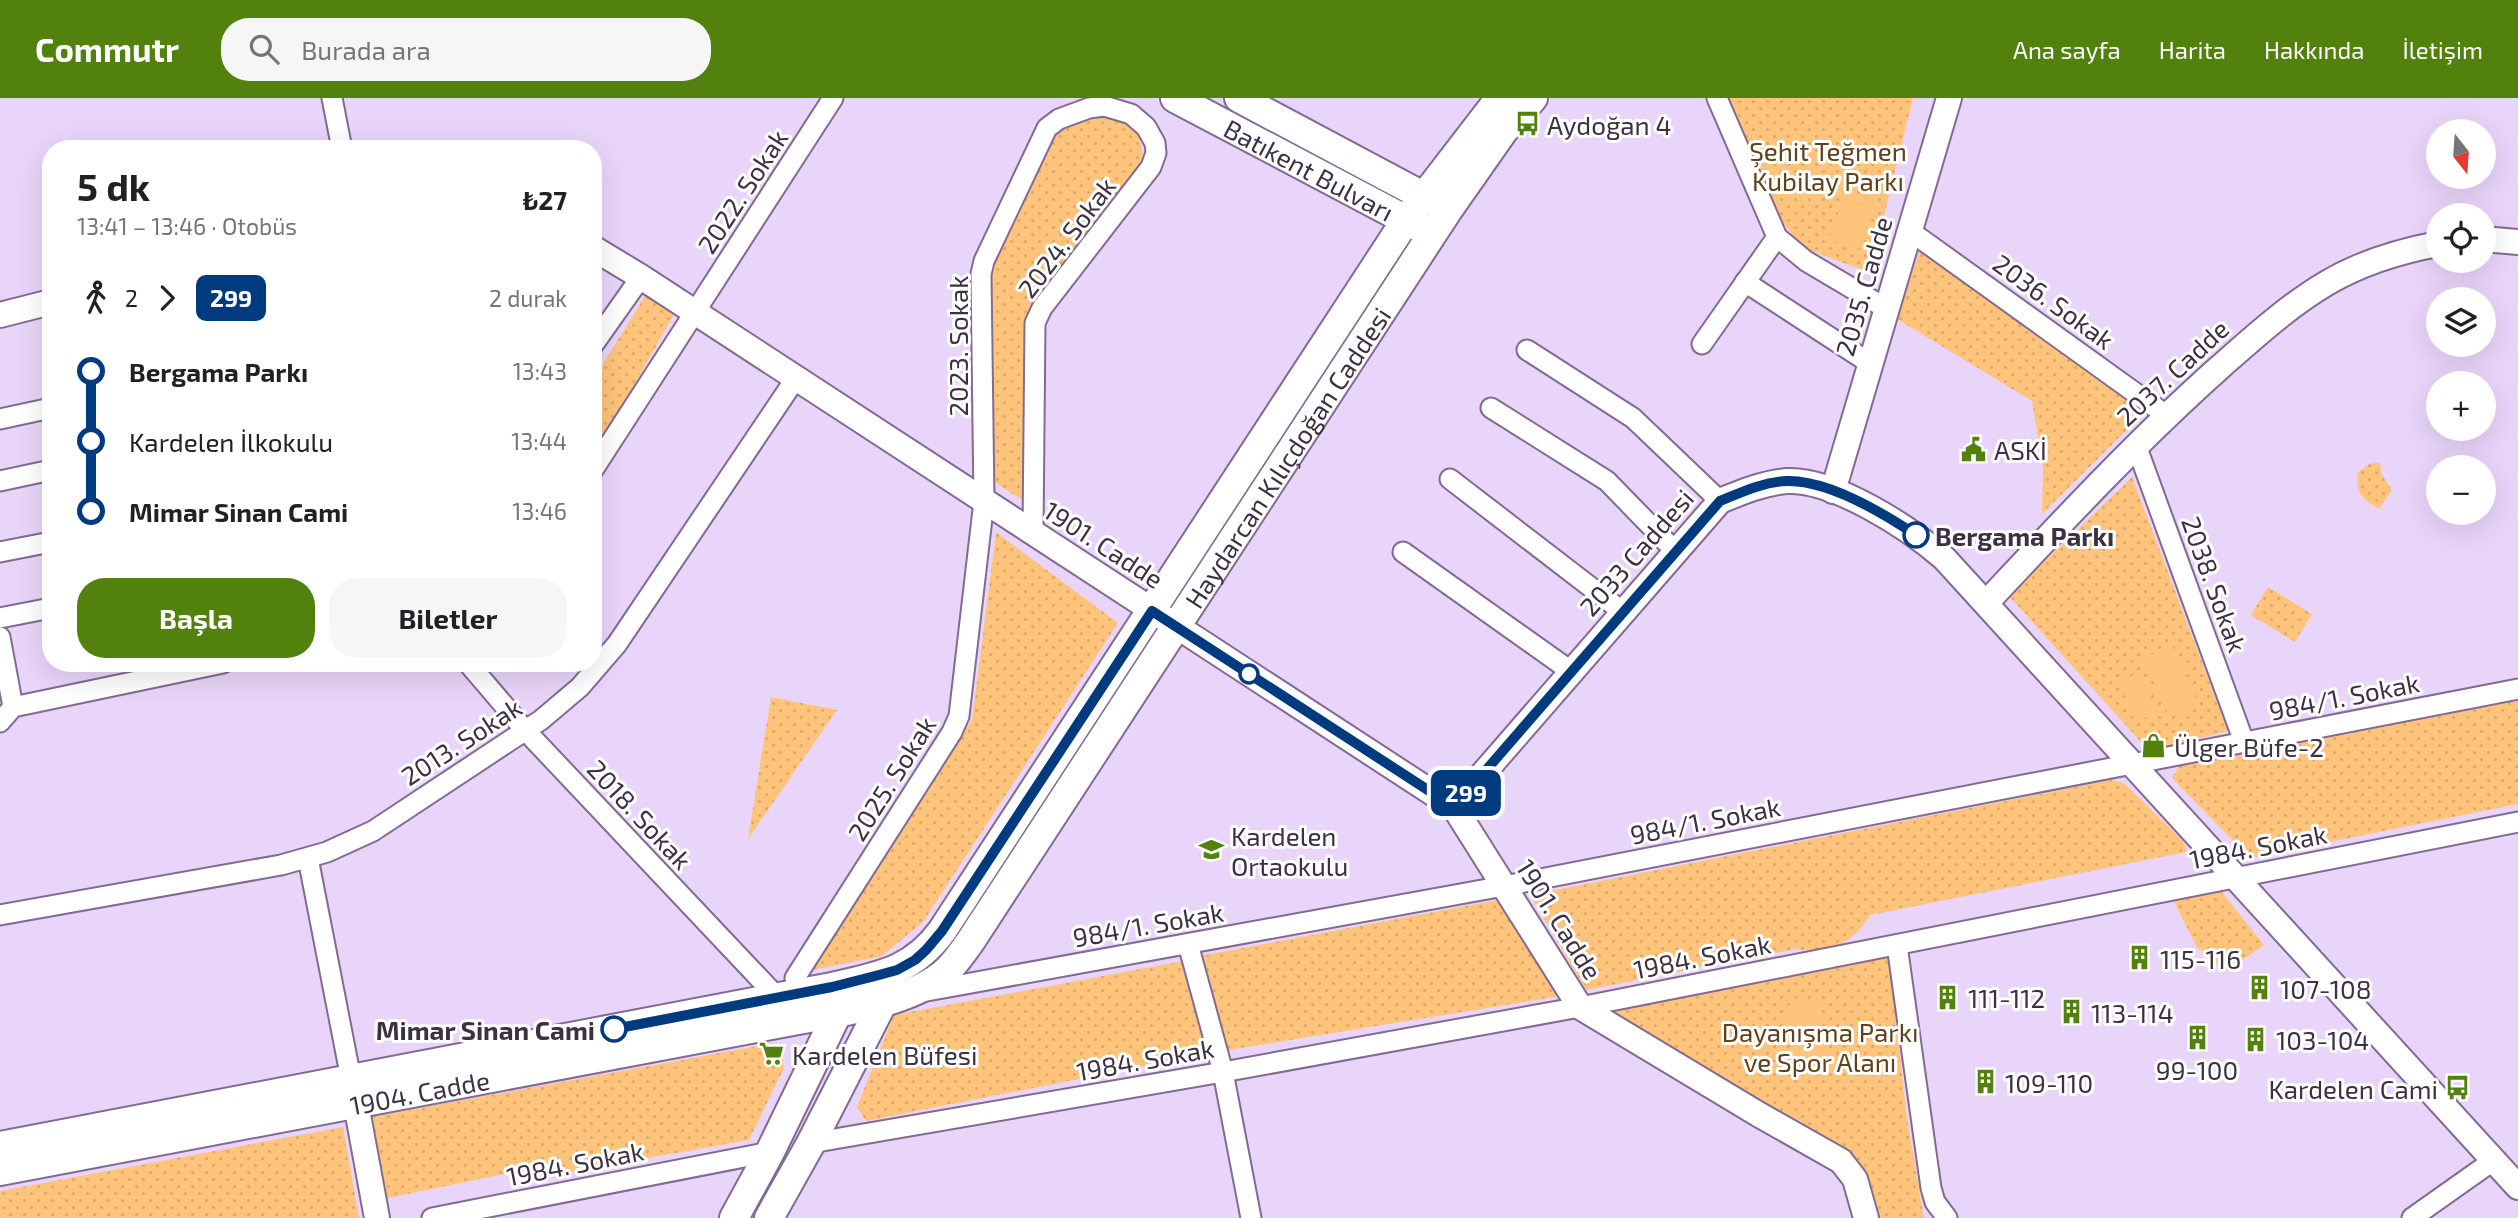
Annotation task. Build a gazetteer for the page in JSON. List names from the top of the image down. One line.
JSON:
{"streets":{"main road":["Batıkent Bulvarı","Haydarcan Kılıçdoğan Caddesi","1904. Cadde"],"street":["2022. Sokak","2024. Sokak","2035. Cadde","2036. Sokak","2023. Sokak","2037. Cadde","1901. Cadde","2033 Caddesi","2038. Sokak","984/1. Sokak","2013. Sokak","2025. Sokak","2018. Sokak","1984. Sokak"]},"crossings":[["Batıkent Bulvarı","Haydarcan Kılıçdoğan Caddesi"],["2022. Sokak","1901. Cadde"],["2024. Sokak","2023. Sokak"],["2024. Sokak","1901. Cadde"],["2035. Cadde","2036. Sokak"],["2035. Cadde","2033 Caddesi"],["2036. Sokak","2037. Cadde"],["2023. Sokak","1901. Cadde"],["2023. Sokak","2025. Sokak"],["2037. Cadde","2033 Caddesi"],["2037. Cadde","2038. Sokak"],["Haydarcan Kılıçdoğan Caddesi","1901. Cadde"],["Haydarcan Kılıçdoğan Caddesi","984/1. Sokak"],["1901. Cadde","2033 Caddesi"],["1901. Cadde","984/1. Sokak"],["1901. Cadde","2013. Sokak"],["1901. Cadde","2025. Sokak"],["1901. Cadde","1984. Sokak"],["2033 Caddesi","984/1. Sokak"],["2033 Caddesi","1984. Sokak"],["2038. Sokak","984/1. Sokak"],["2013. Sokak","2018. Sokak"],["2025. Sokak","2018. Sokak"],["2025. Sokak","1904. Cadde"],["2018. Sokak","1904. Cadde"]],"parks":["Şehit Teğmen Kubilay Parkı","Dayanışma Parkı ve Spor Alanı"],"places":{"bus stop":["Aydoğan 4","Kardelen Cami"],"public building":["ASKİ"],"other":["Bergama Parkı","Mimar Sinan Cami"],"shop":["Ülger Büfe-2"],"school or university":["Kardelen Ortaokulu"],"building":["115-116","107-108","111-112","113-114","99-100","103-104","109-110"],"supermarket":["Kardelen Büfesi"]},"lines":["bus line 299"],"north":"bottom","page":{"header":"Commutr","search":"Burada ara","nav":["Ana sayfa","Harita","Hakkında","İletişim"],"on_map":"299","map_buttons":["+","−"],"heading":["5 dk","13:41 – 13:46 · Otobüs","₺27"],"legs":["2","299","2 durak"],"list":[{"name":"Bergama Parkı","value":"13:43"},{"name":"Kardelen İlkokulu","value":"13:44"},{"name":"Mimar Sinan Cami","value":"13:46"}],"buttons":["Başla","Biletler"]}}
